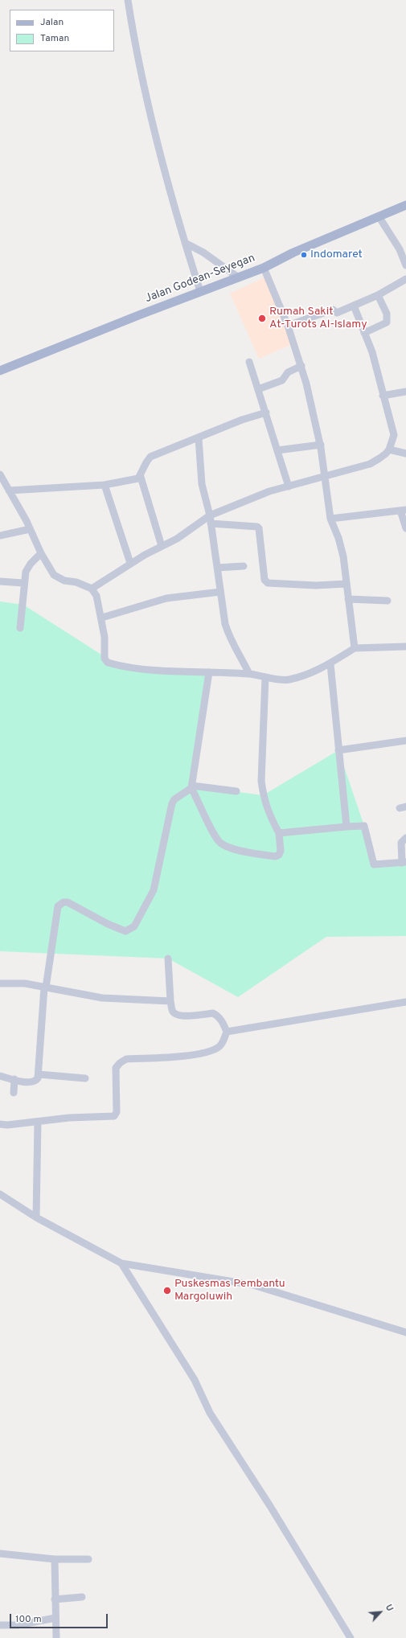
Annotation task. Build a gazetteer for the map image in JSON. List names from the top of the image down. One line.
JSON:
{"streets":{"main road":["Jalan Godean-Seyegan"]},"places":["Indomaret","Rumah Sakit At-Turots Al-Islamy","Puskesmas Pembantu Margoluwih"],"legend":["Jalan","Taman"],"scale_bar":"100 m","north":"top right"}
